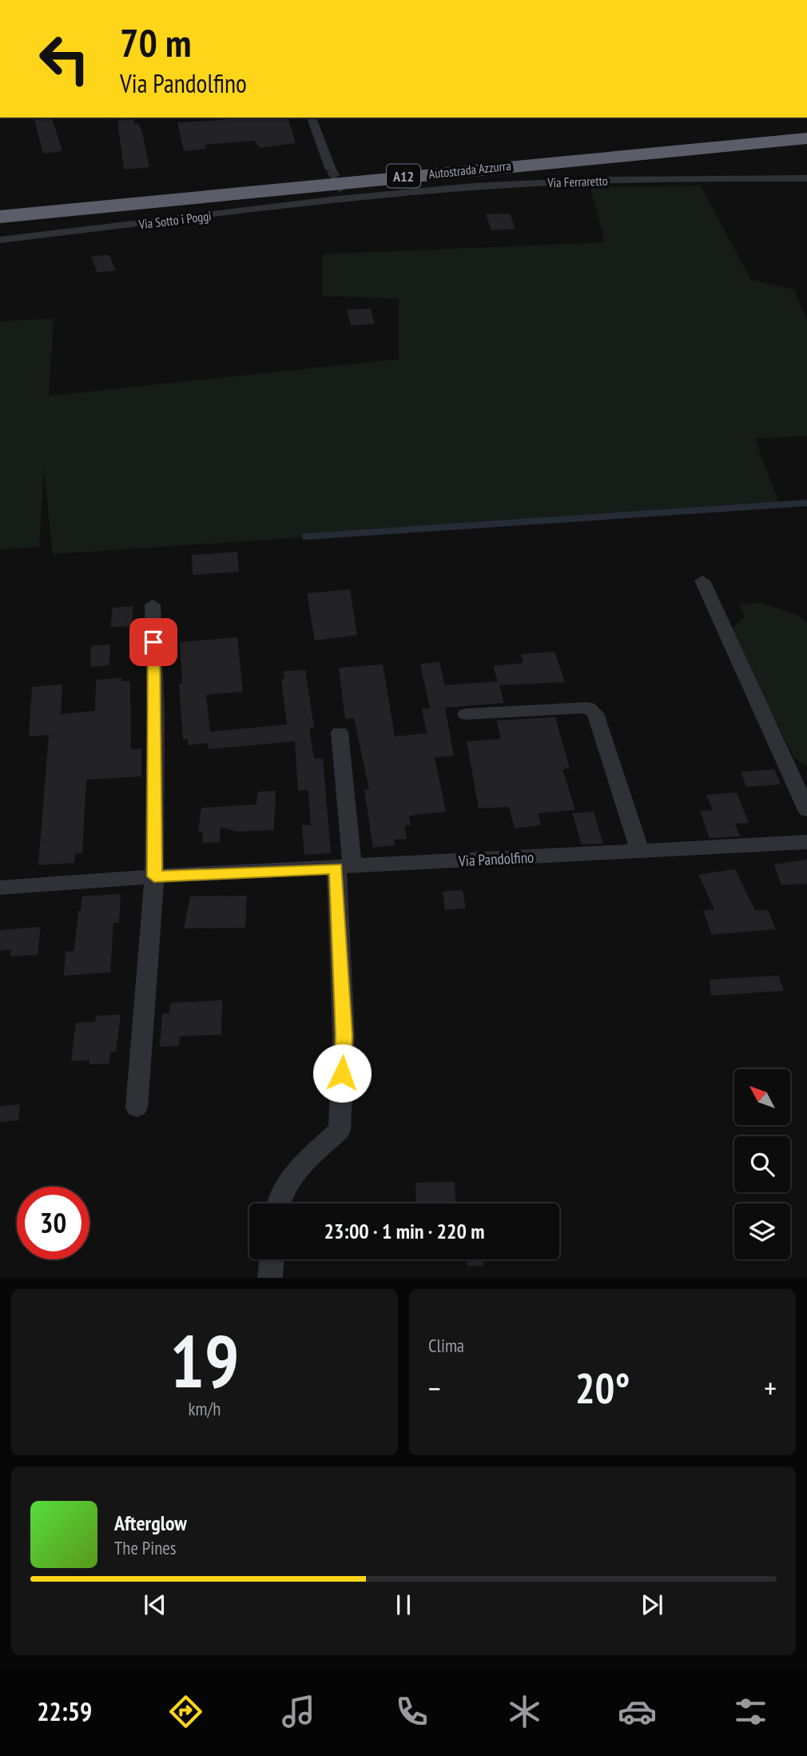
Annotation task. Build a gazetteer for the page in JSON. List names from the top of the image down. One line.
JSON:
{"streets":{"highway":["Autostrada Azzurra","A12"],"street":["Via Ferraretto","Via Sotto i Poggi","Via Pandolfino"]},"crossings":[["Via Ferraretto","Via Sotto i Poggi"]],"north":"top left","page":{"turn":["70 m","Via Pandolfino"],"limit":"30","trip":"23:00 · 1 min · 220 m","tile":[["19","km/h"],"Clima"],"heat":["−","20°","+"],"song":["Afterglow","The Pines"],"tabs":"22:59"}}
